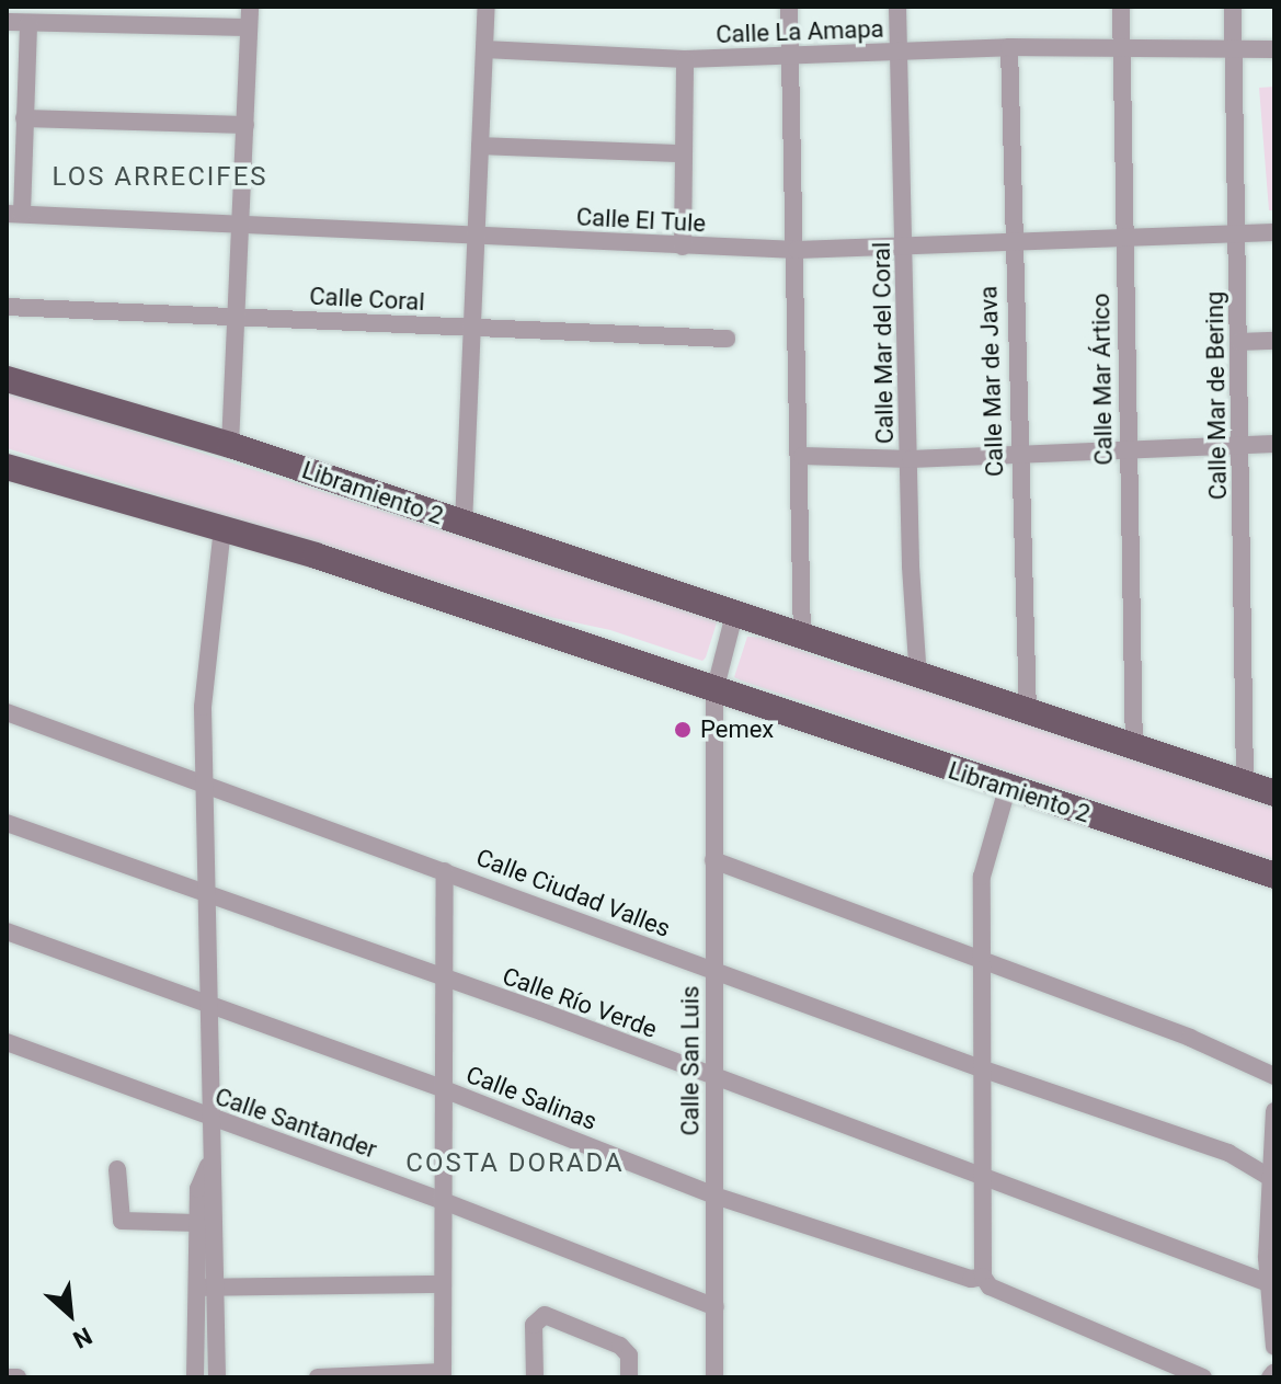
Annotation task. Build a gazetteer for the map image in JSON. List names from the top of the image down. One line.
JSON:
{"streets":{"main road":["Libramiento 2"],"street":["Calle La Amapa","Calle El Tule","Calle Coral","Calle Mar del Coral","Calle Mar Ártico","Calle Mar de Java","Calle Mar de Bering","Calle Ciudad Valles","Calle Río Verde","Calle San Luis","Calle Salinas","Calle Santander"]},"crossings":[["Calle La Amapa","Calle Mar del Coral"],["Calle La Amapa","Calle Mar Ártico"],["Calle La Amapa","Calle Mar de Java"],["Calle La Amapa","Calle Mar de Bering"],["Calle El Tule","Calle Mar del Coral"],["Calle El Tule","Calle Mar Ártico"],["Calle El Tule","Calle Mar de Java"],["Calle El Tule","Calle Mar de Bering"],["Calle Mar del Coral","Libramiento 2"],["Calle Mar Ártico","Libramiento 2"],["Calle Mar de Java","Libramiento 2"],["Calle Mar de Bering","Libramiento 2"],["Libramiento 2","Calle San Luis"],["Calle Ciudad Valles","Calle San Luis"],["Calle Río Verde","Calle San Luis"],["Calle San Luis","Calle Salinas"],["Calle San Luis","Calle Santander"]],"districts":["LOS ARRECIFES","COSTA DORADA"],"places":["Pemex"],"north":"bottom right"}
